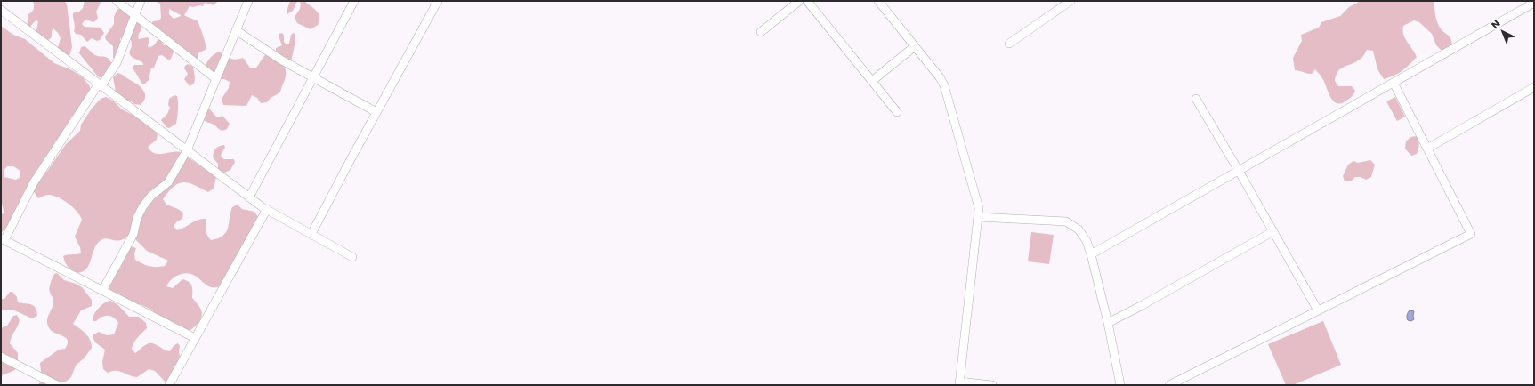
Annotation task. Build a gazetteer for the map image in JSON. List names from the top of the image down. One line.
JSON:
{"north":"top left"}
